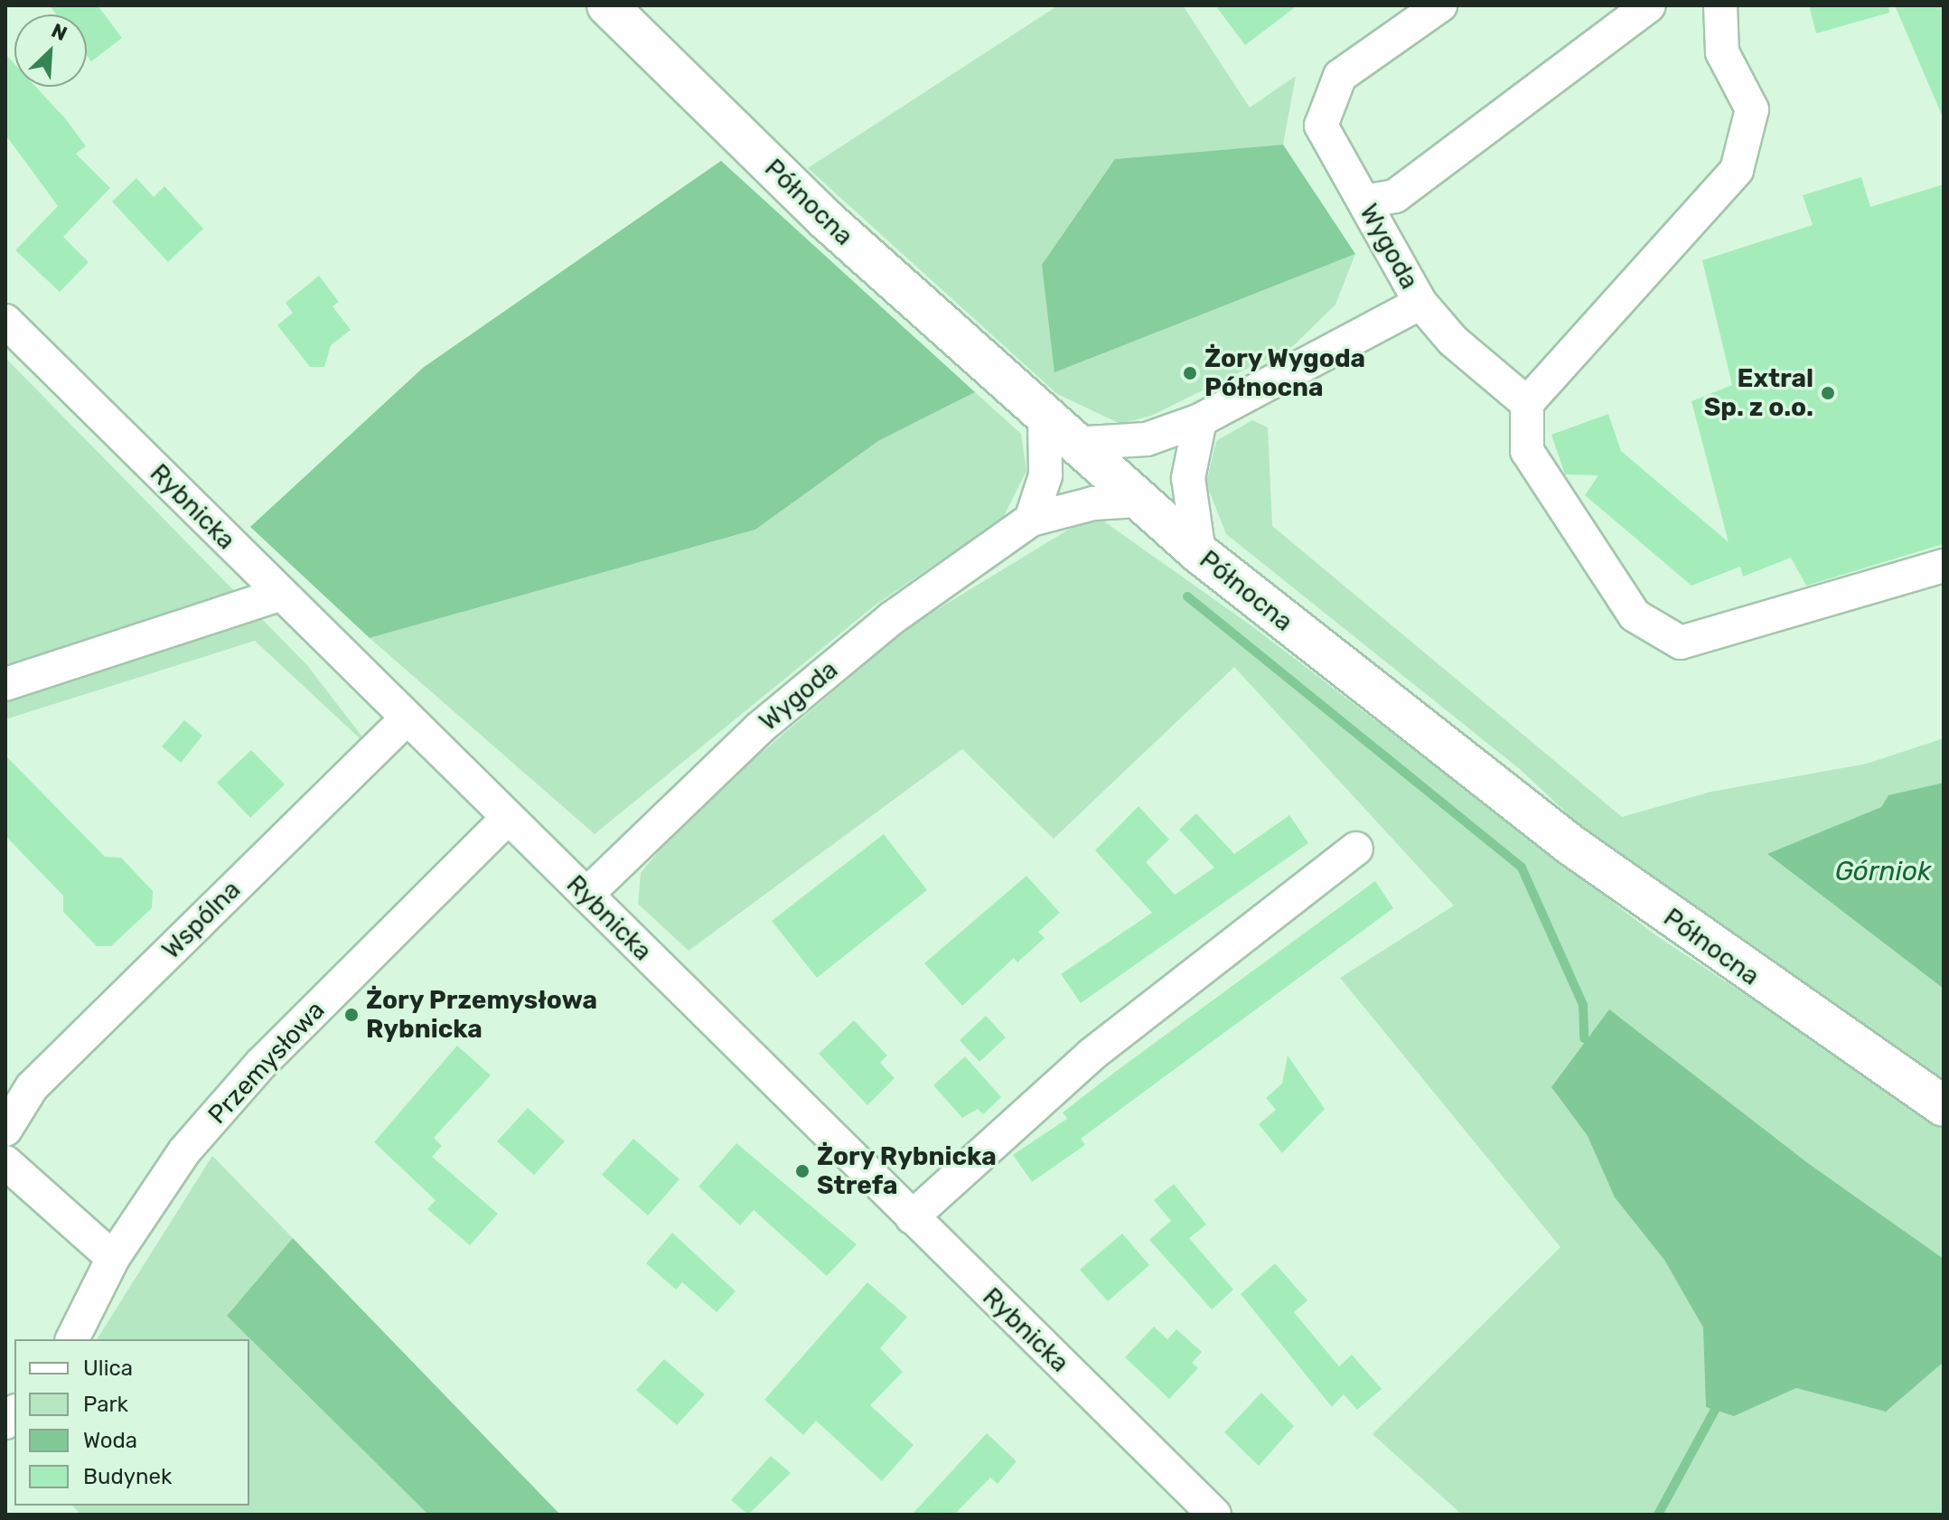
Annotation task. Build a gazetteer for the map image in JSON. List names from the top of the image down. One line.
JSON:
{"streets":{"main road":["Północna"],"street":["Wygoda","Rybnicka","Wspólna","Przemysłowa"]},"crossings":[["Północna","Wygoda"],["Wygoda","Rybnicka"],["Rybnicka","Wspólna"],["Rybnicka","Przemysłowa"]],"water":["Górniok"],"places":["Żory Wygoda Północna","Extral Sp. z o.o.","Żory Przemysłowa Rybnicka","Żory Rybnicka Strefa"],"legend":["Ulica","Park","Woda","Budynek"],"north":"top right"}
